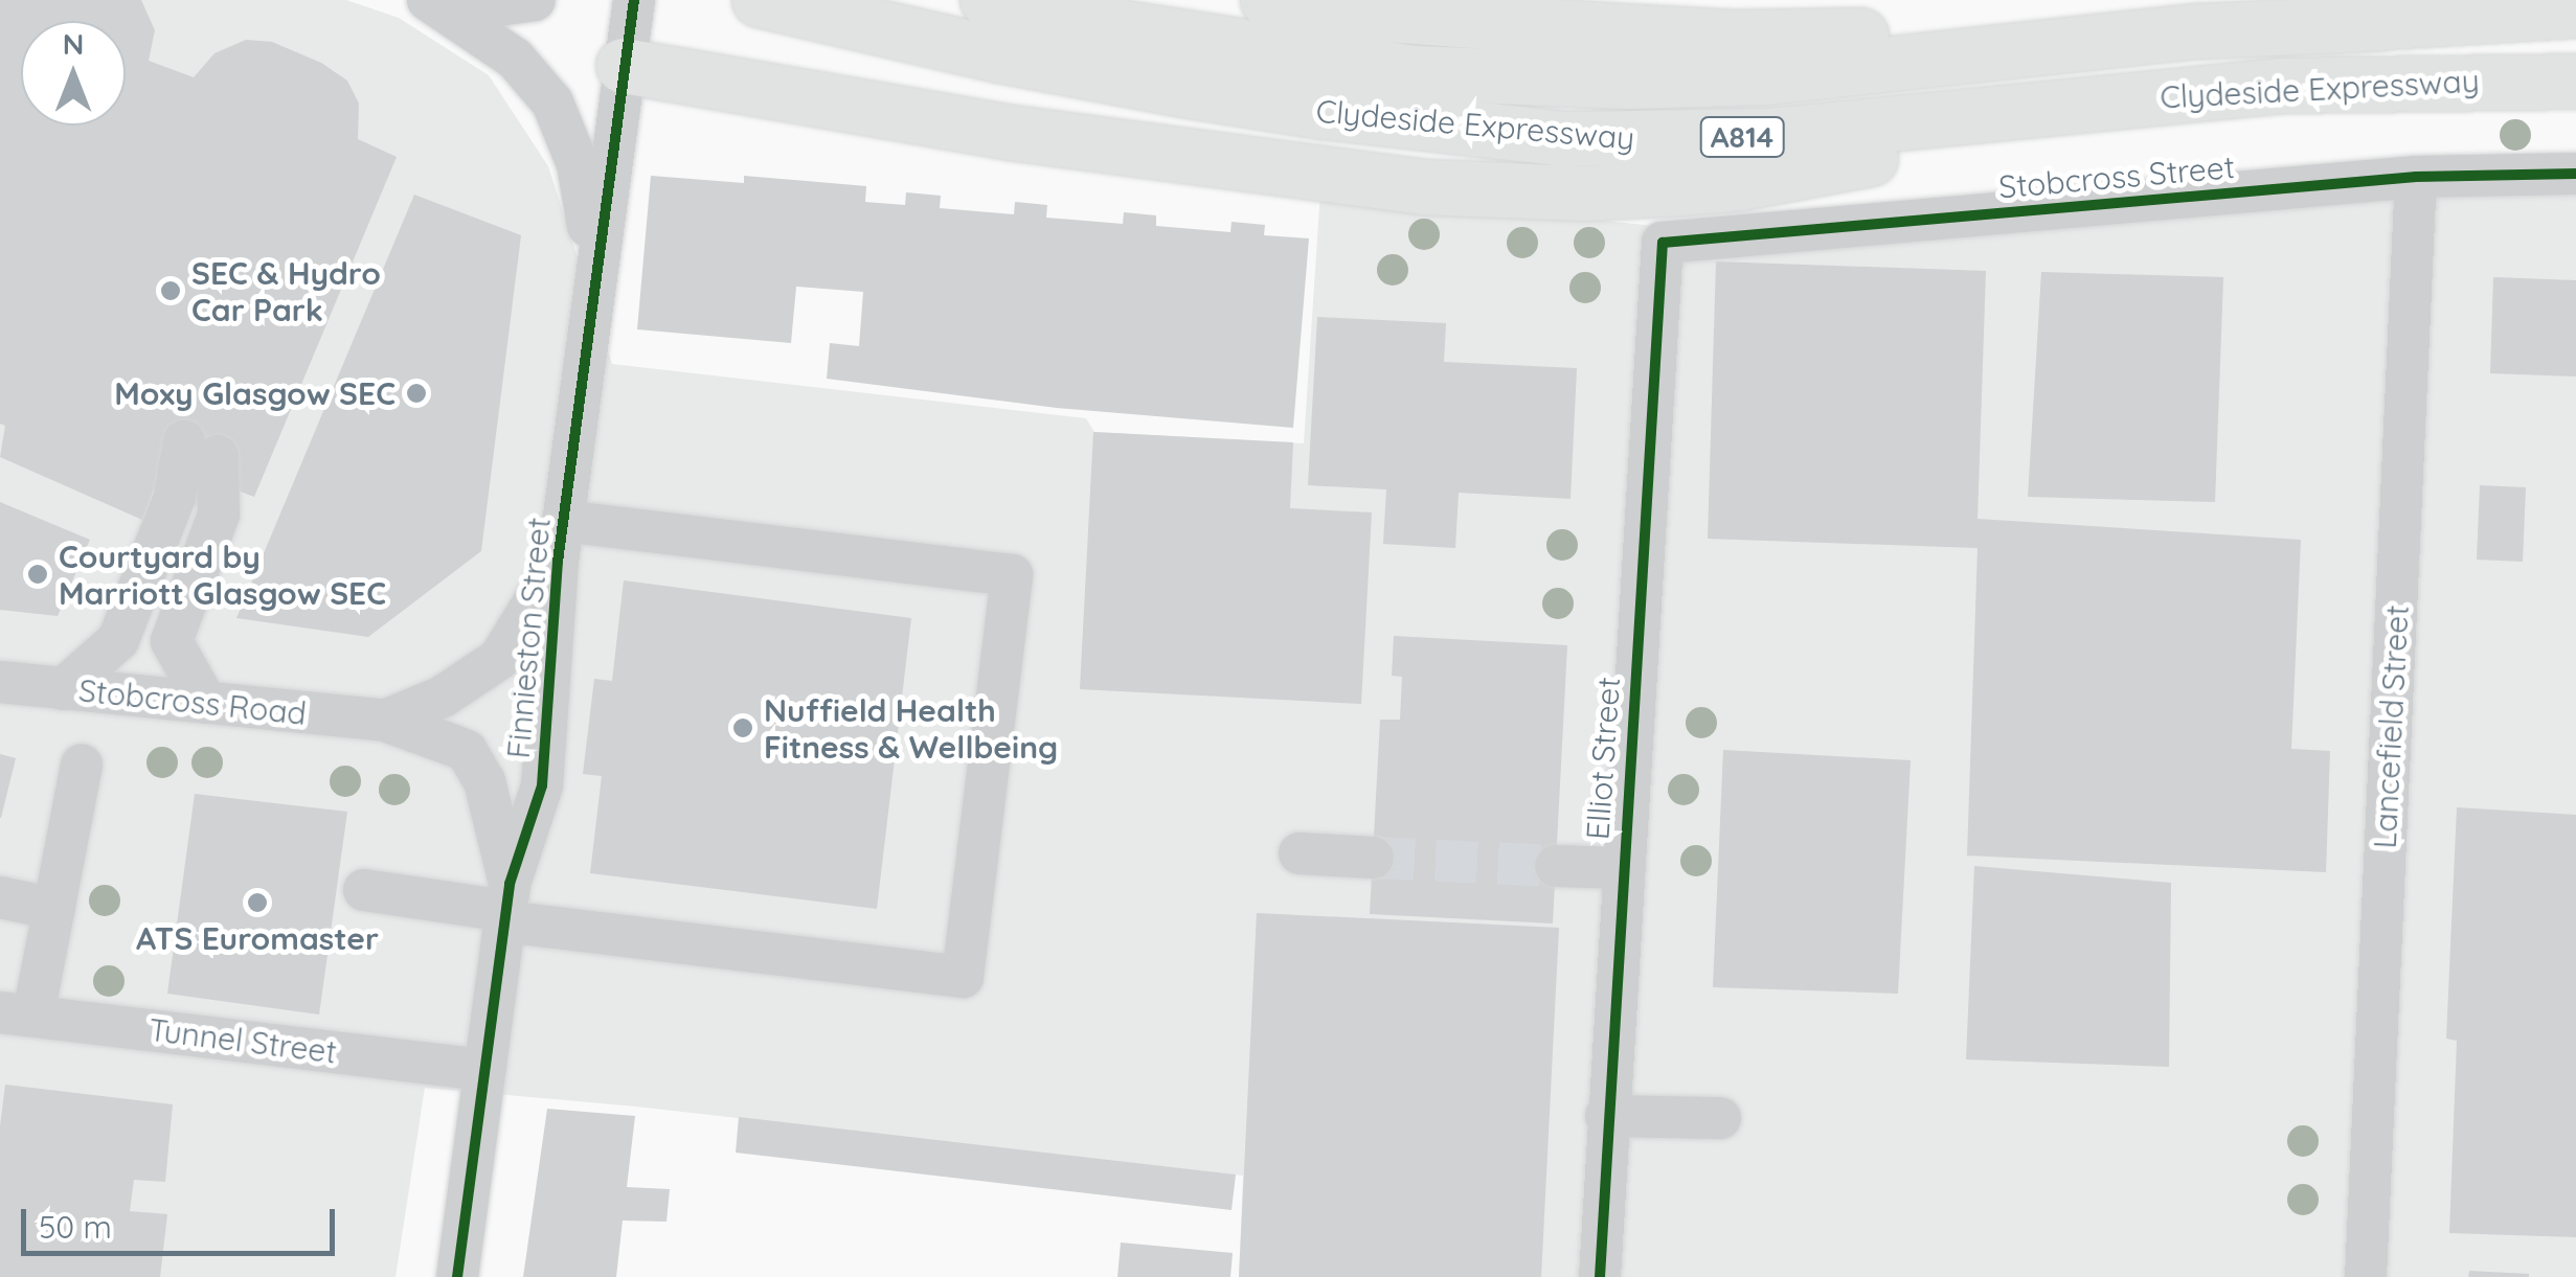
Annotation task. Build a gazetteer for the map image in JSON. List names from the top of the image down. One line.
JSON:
{"streets":{"main road":["Clydeside Expressway","A814"],"street":["Stobcross Street","Finnieston Street","Stobcross Road","Lancefield Street","Elliot Street","Tunnel Street"]},"crossings":[["Stobcross Street","Lancefield Street"],["Stobcross Street","Elliot Street"],["Finnieston Street","Stobcross Road"],["Finnieston Street","Tunnel Street"]],"places":["SEC & Hydro Car Park","Moxy Glasgow SEC","Courtyard by Marriott Glasgow SEC","Nuffield Health Fitness & Wellbeing","ATS Euromaster"],"scale_bar":"50 m","north":"top"}
